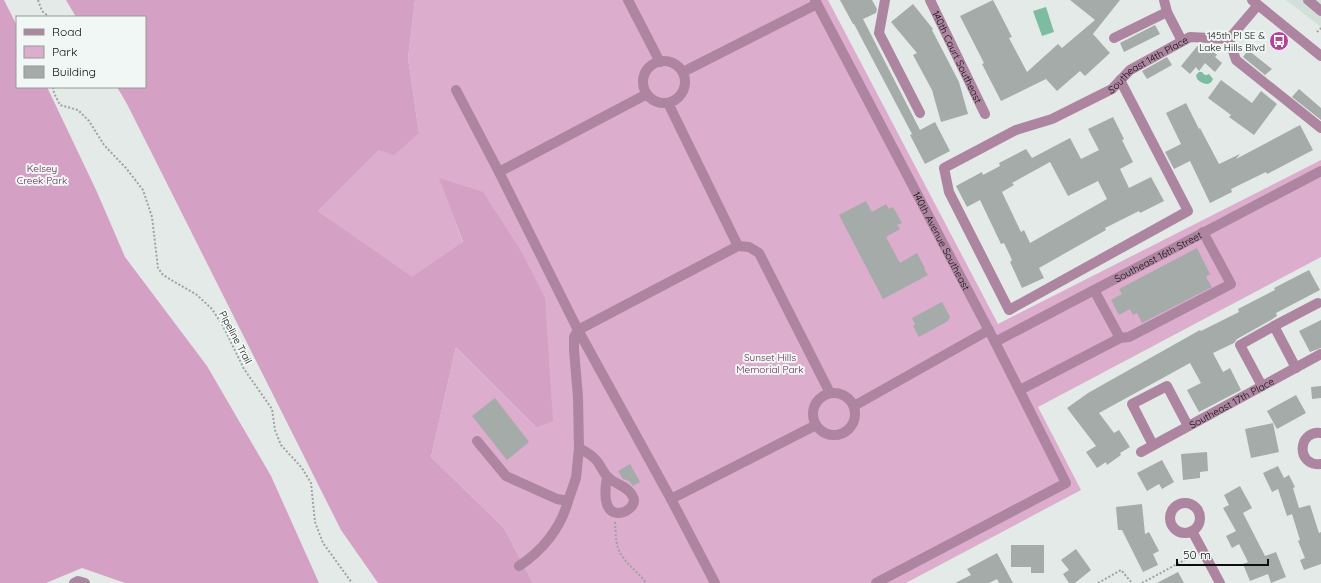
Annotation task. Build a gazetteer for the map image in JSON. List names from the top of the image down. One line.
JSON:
{"streets":{"street":["140th Court Southeast","Southeast 14th Place","140th Avenue Southeast","Southeast 16th Street","Southeast 17th Place"],"path":["Pipeline Trail"]},"crossings":[["140th Avenue Southeast","Southeast 16th Street"]],"parks":["Kelsey Creek Park","Sunset Hills Memorial Park"],"places":{"bus stop":["145th Pl SE & Lake Hills Blvd"]},"legend":["Road","Park","Building"],"scale_bar":"50 m"}
